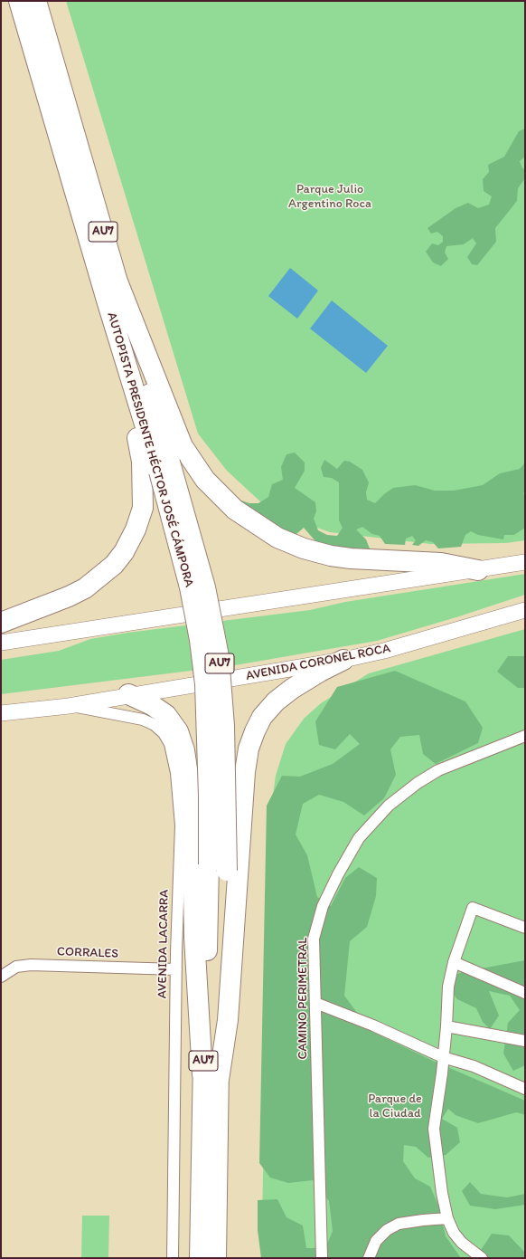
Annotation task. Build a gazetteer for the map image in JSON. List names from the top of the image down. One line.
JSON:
{"streets":{"highway":["AU7","AUTOPISTA PRESIDENTE HÉCTOR JOSÉ CÁMPORA"],"main road":["AVENIDA CORONEL ROCA"],"street":["AVENIDA LACARRA","CORRALES","CAMINO PERIMETRAL"]},"crossings":[["AVENIDA CORONEL ROCA","AVENIDA LACARRA"],["AVENIDA LACARRA","CORRALES"]],"parks":["Parque Julio Argentino Roca","Parque de la Ciudad"]}
